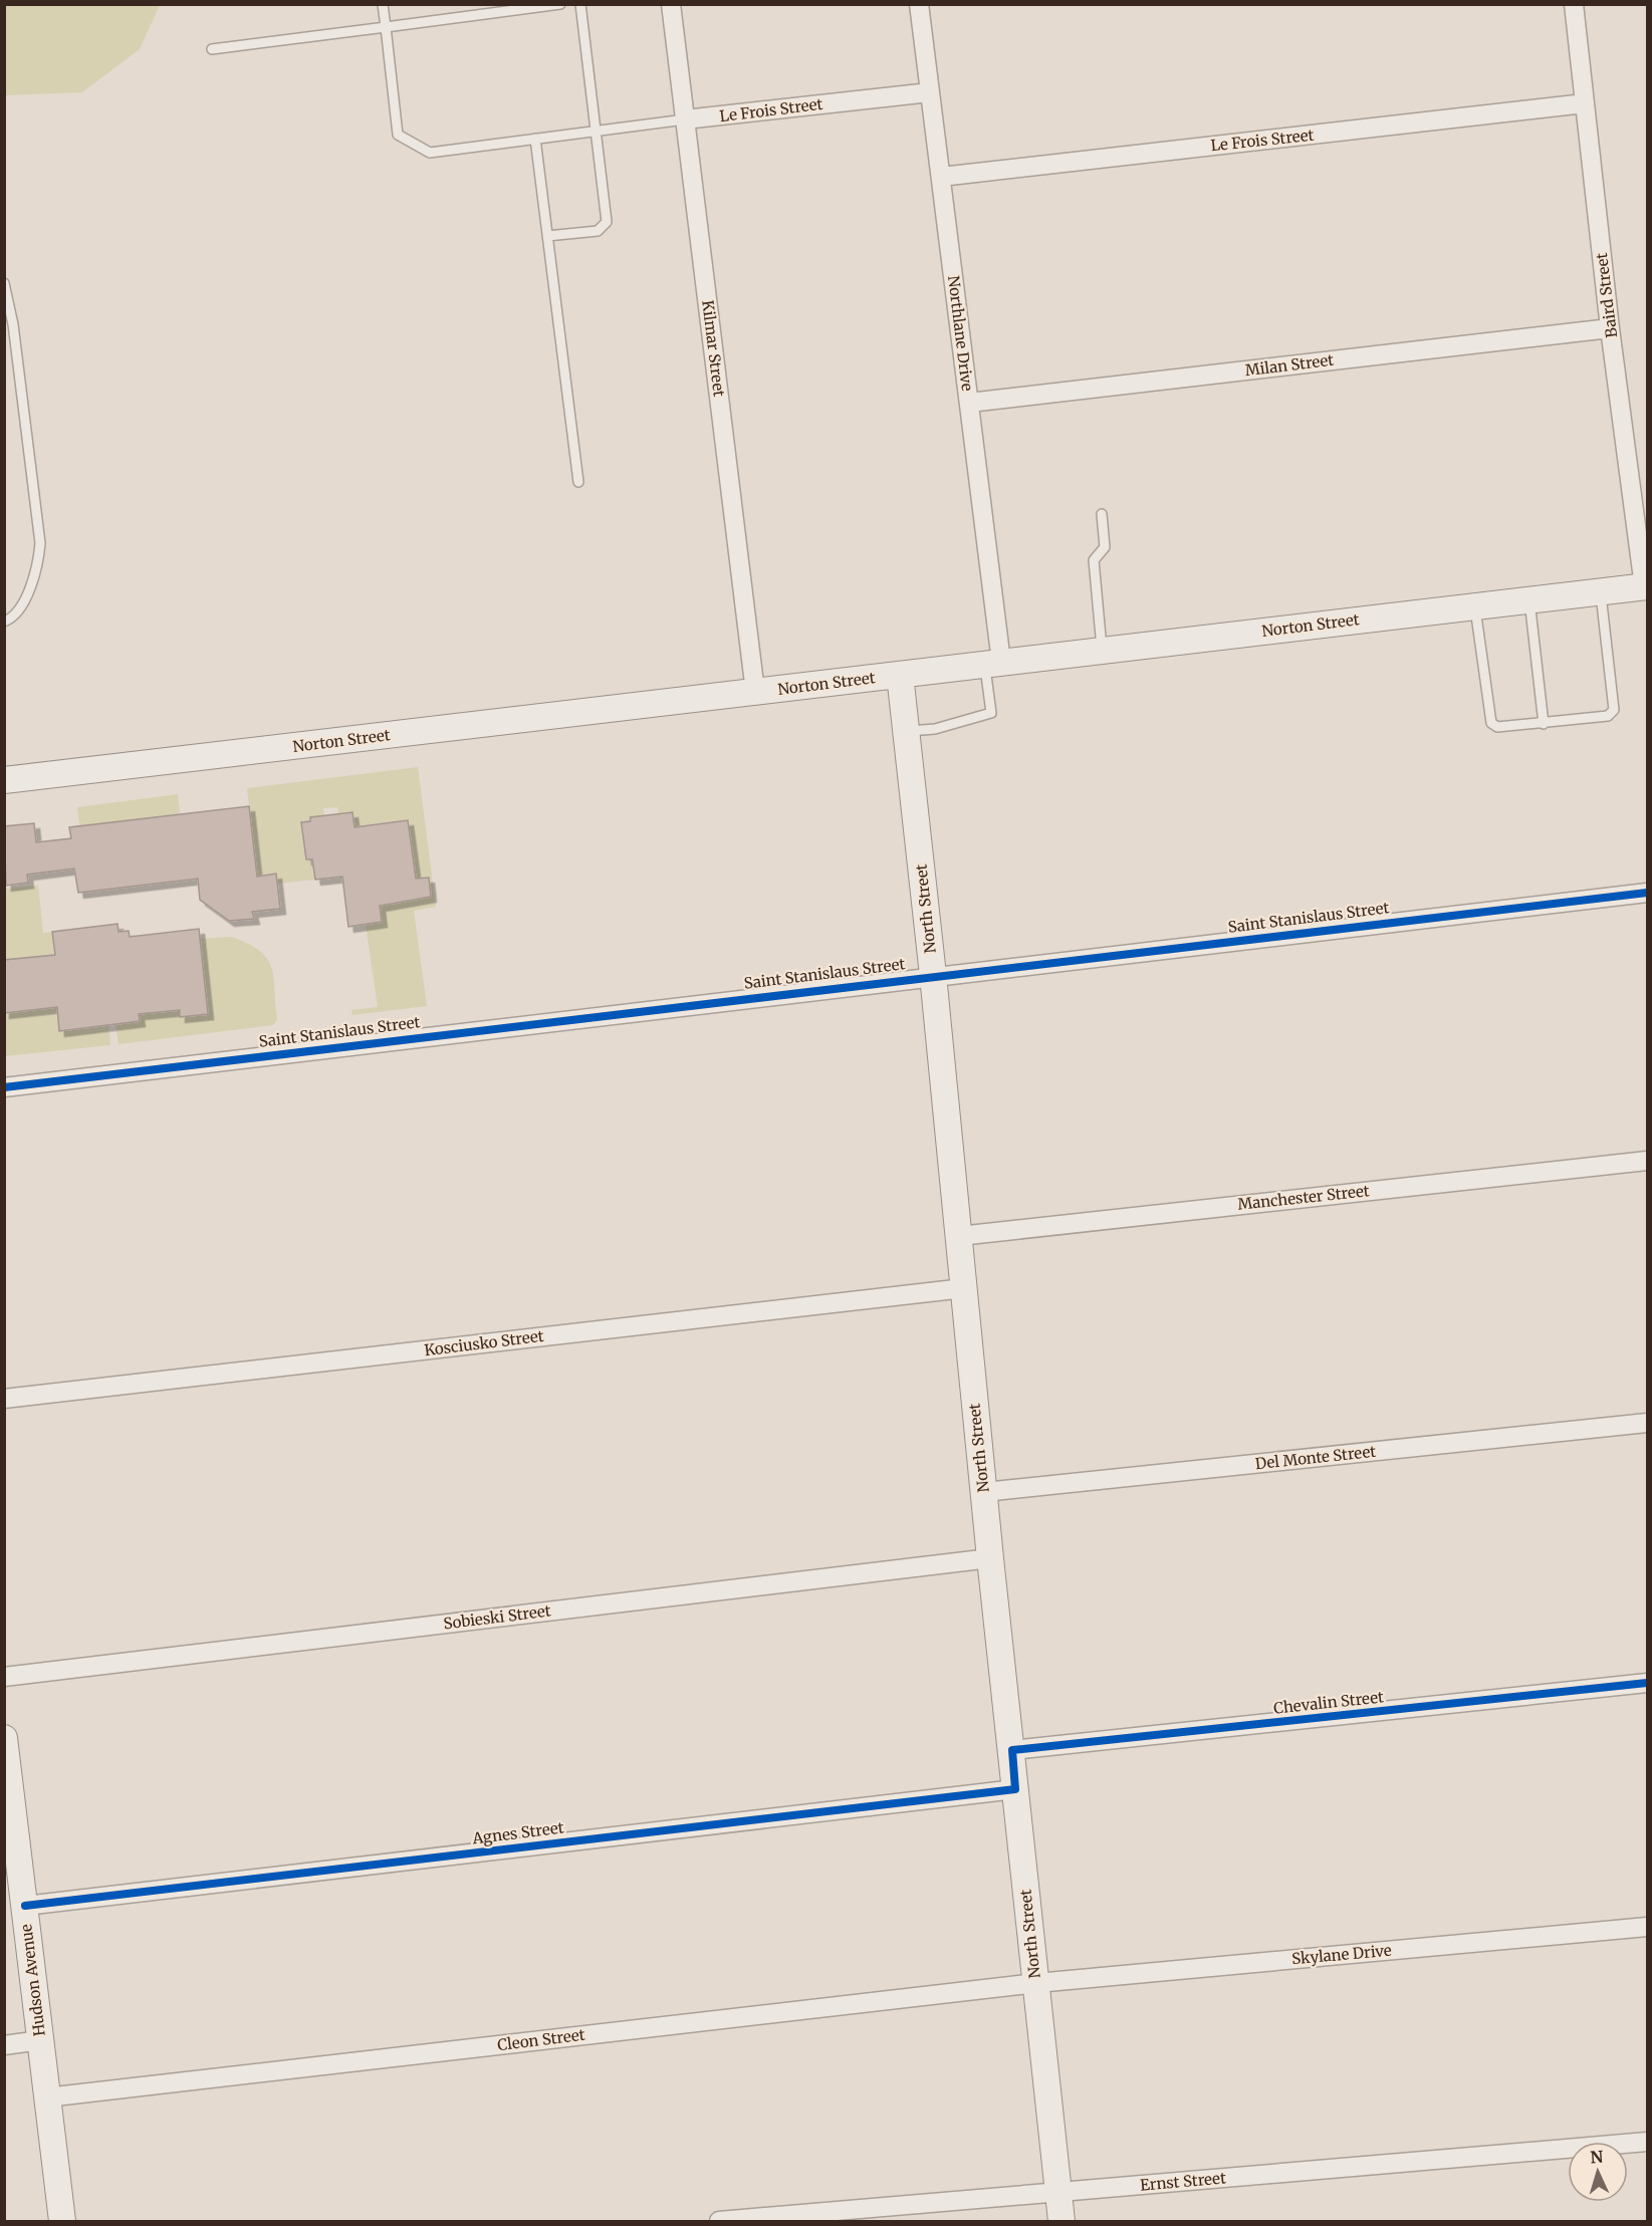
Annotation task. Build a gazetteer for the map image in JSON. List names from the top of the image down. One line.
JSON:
{"streets":{"main road":["Norton Street","North Street","Hudson Avenue"],"street":["Le Frois Street","Baird Street","Northlane Drive","Kilmar Street","Milan Street","Saint Stanislaus Street","Manchester Street","Kosciusko Street","Del Monte Street","Sobieski Street","Chevalin Street","Agnes Street","Skylane Drive","Cleon Street","Ernst Street"]},"crossings":[["Le Frois Street","Baird Street"],["Le Frois Street","Northlane Drive"],["Le Frois Street","Kilmar Street"],["Baird Street","Milan Street"],["Baird Street","Norton Street"],["Northlane Drive","Milan Street"],["Northlane Drive","Norton Street"],["Kilmar Street","Norton Street"],["Norton Street","North Street"],["North Street","Saint Stanislaus Street"],["North Street","Manchester Street"],["North Street","Kosciusko Street"],["North Street","Del Monte Street"],["North Street","Sobieski Street"],["North Street","Chevalin Street"],["North Street","Agnes Street"],["North Street","Skylane Drive"],["North Street","Cleon Street"],["North Street","Ernst Street"],["Agnes Street","Hudson Avenue"],["Skylane Drive","Cleon Street"],["Hudson Avenue","Cleon Street"]],"north":"top"}
